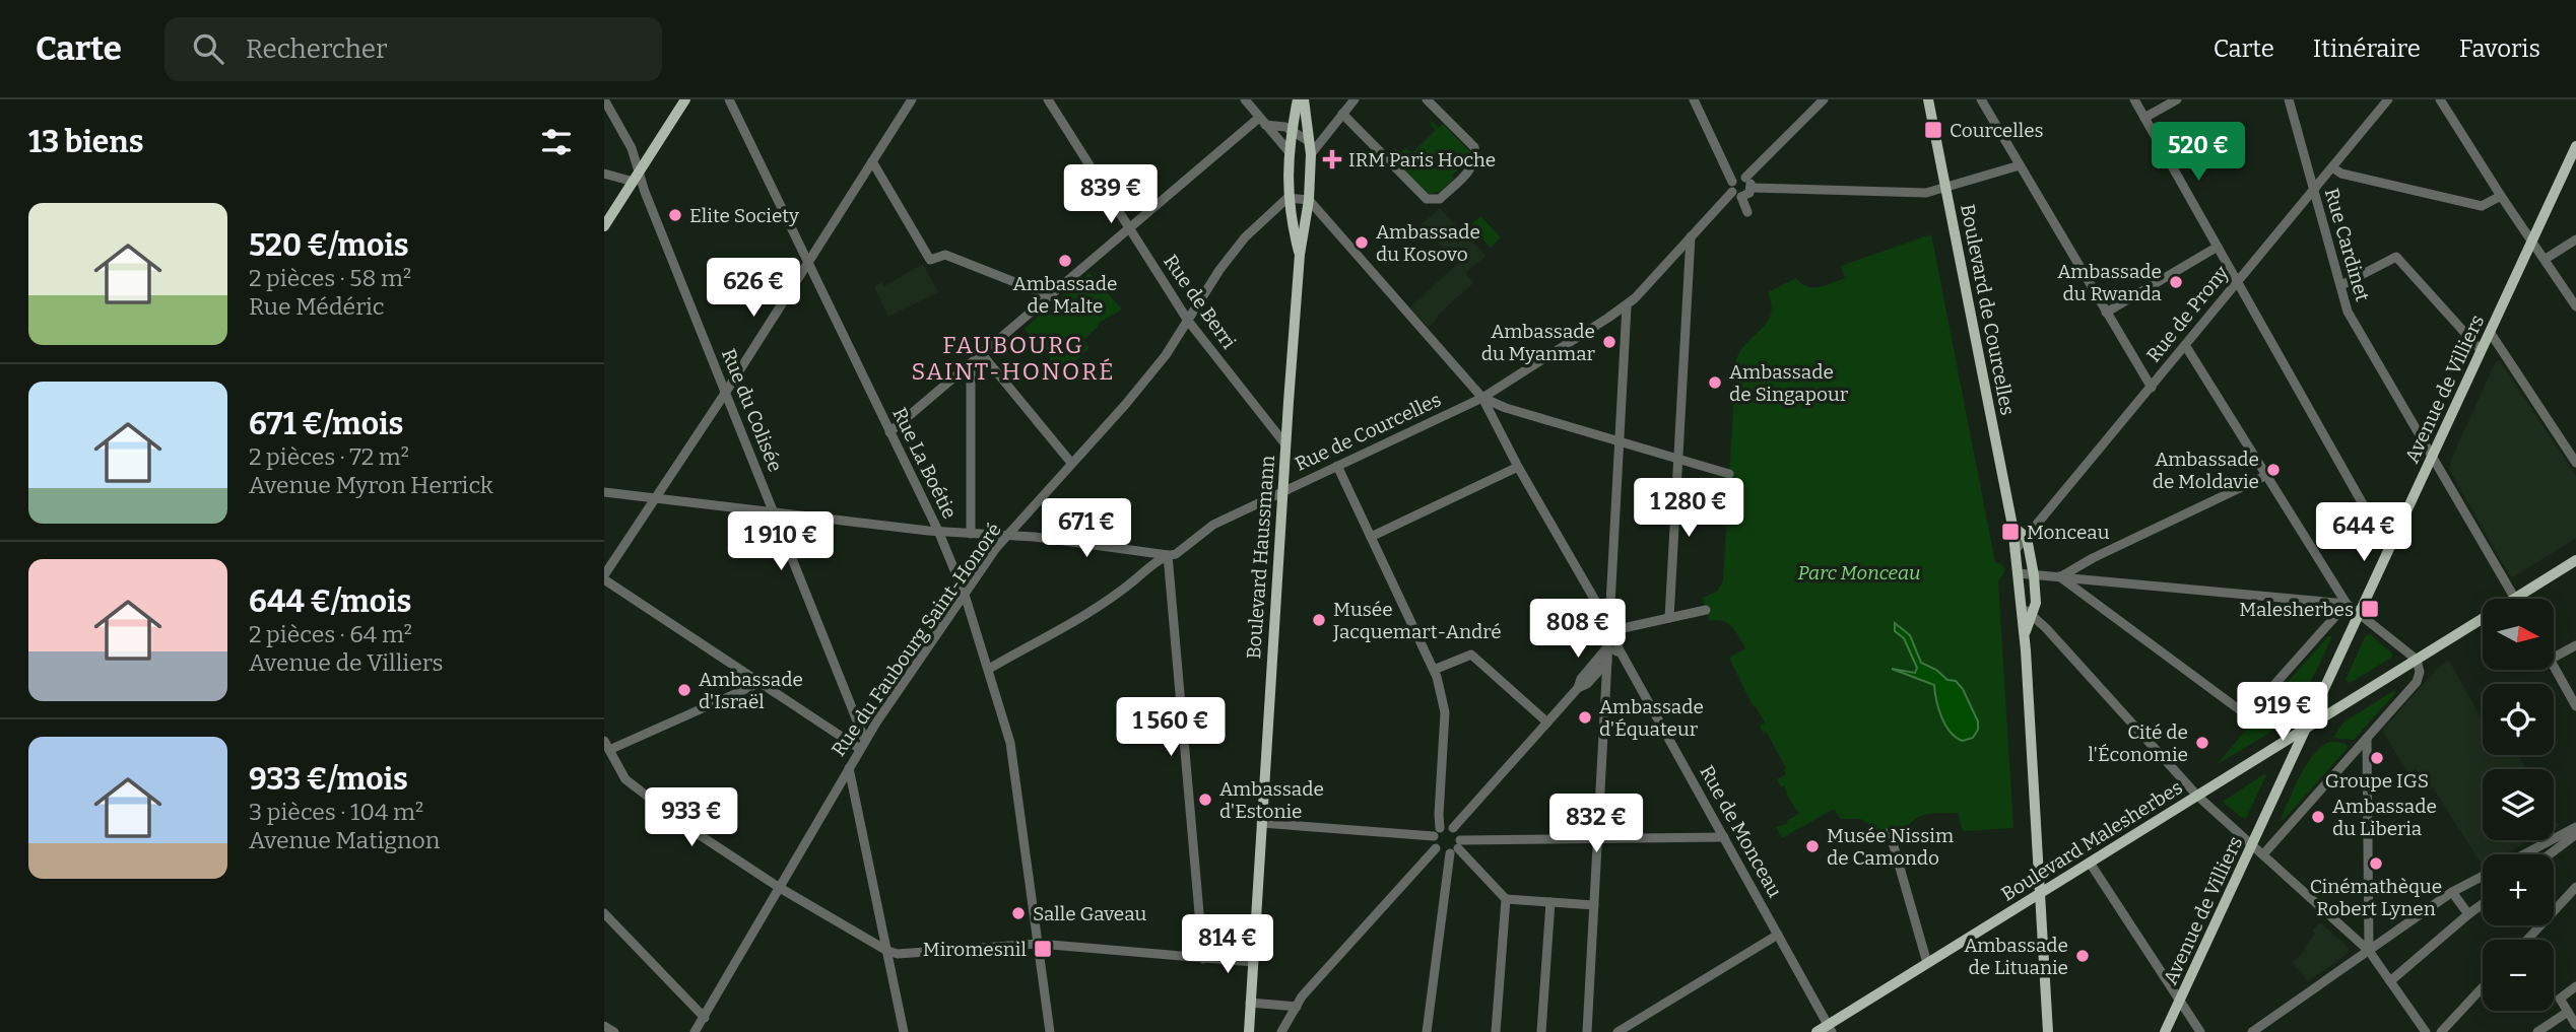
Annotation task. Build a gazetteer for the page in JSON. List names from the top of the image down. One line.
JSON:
{"streets":{"main road":["Boulevard de Courcelles","Avenue de Villiers","Boulevard Haussmann","Boulevard Malesherbes"],"street":["Rue Cardinet","Rue de Berri","Rue de Prony","Rue du Colisée","Rue de Courcelles","Rue La Boétie","Rue du Faubourg Saint-Honoré","Rue de Monceau"]},"crossings":[["Rue Cardinet","Rue de Prony"],["Rue Cardinet","Avenue de Villiers"],["Rue Cardinet","Boulevard Malesherbes"],["Rue de Berri","Boulevard Haussmann"],["Rue de Berri","Rue du Faubourg Saint-Honoré"],["Boulevard de Courcelles","Rue de Prony"],["Avenue de Villiers","Boulevard Malesherbes"],["Rue du Colisée","Rue du Faubourg Saint-Honoré"],["Rue de Courcelles","Rue La Boétie"],["Rue de Courcelles","Boulevard Haussmann"],["Rue La Boétie","Rue du Faubourg Saint-Honoré"],["Boulevard Haussmann","Rue du Faubourg Saint-Honoré"],["Rue de Monceau","Boulevard Malesherbes"]],"districts":["FAUBOURG SAINT-HONORÉ"],"parks":["Parc Monceau"],"places":{"transit":["Courcelles","Monceau","Malesherbes","Miromesnil"],"health":["IRM Paris Hoche"],"other":["Elite Society","Ambassade du Kosovo","Ambassade de Malte","Ambassade du Rwanda","Ambassade du Myanmar","Ambassade de Singapour","Ambassade de Moldavie","Musée Jacquemart-André","Ambassade d'Israël","Ambassade d'Équateur","Cité de l'Économie","Groupe IGS","Ambassade d'Estonie","Ambassade du Liberia","Musée Nissim de Camondo","Cinémathèque Robert Lynen","Salle Gaveau","Ambassade de Lituanie"]},"north":"right","page":{"header":"Carte","search":"Rechercher","nav":["Carte","Itinéraire","Favoris"],"heading":"13 biens","price":["520 €","839 €","626 €","1 280 €","671 €","644 €","1 910 €","808 €","919 €","1 560 €","933 €","832 €","814 €"],"list":[{"name":"520 €/mois","note":"2 pièces · 58 m² · Rue Médéric"},{"name":"671 €/mois","note":"2 pièces · 72 m² · Avenue Myron Herrick"},{"name":"644 €/mois","note":"2 pièces · 64 m² · Avenue de Villiers"},{"name":"933 €/mois","note":"3 pièces · 104 m² · Avenue Matignon"}],"map_buttons":["+","−"]}}
